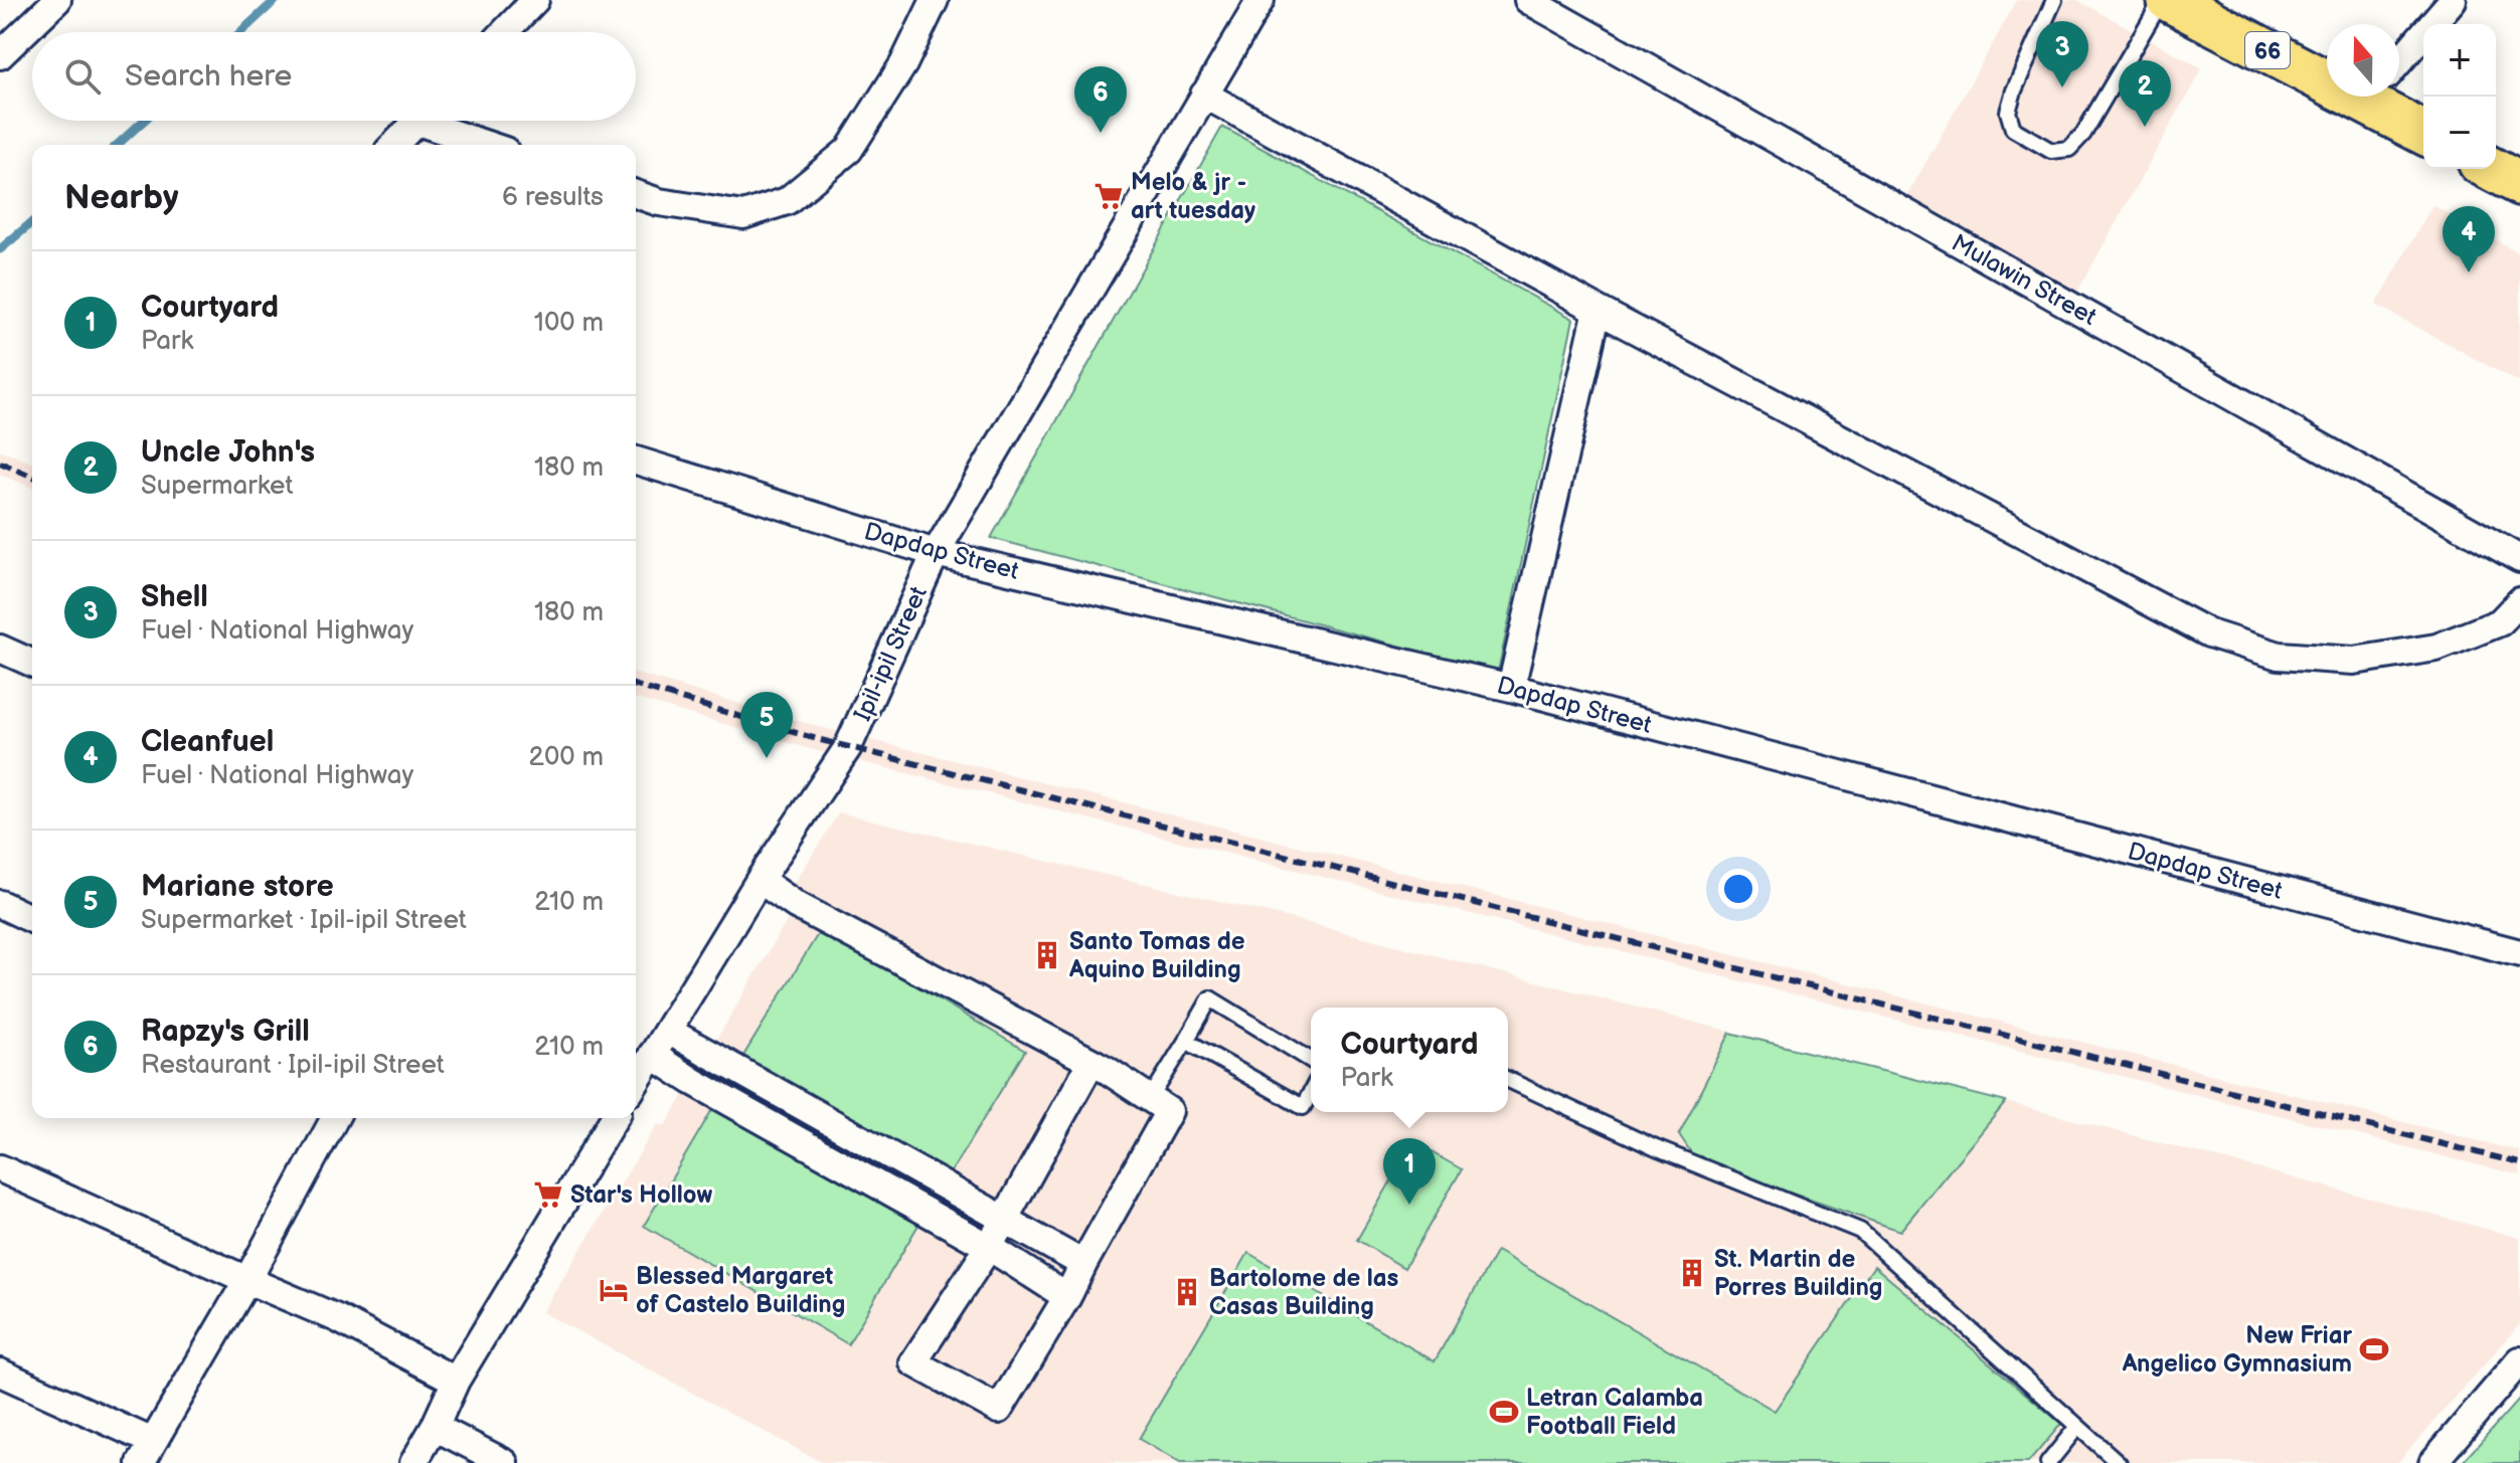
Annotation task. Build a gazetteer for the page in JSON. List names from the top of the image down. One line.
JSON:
{"streets":{"main road":["66"],"street":["Mulawin Street","Dapdap Street","Ipil-ipil Street"]},"crossings":[["Dapdap Street","Ipil-ipil Street"]],"places":{"supermarket":["Melo & jr - art tuesday","Star's Hollow"],"building":["Santo Tomas de Aquino Building","St. Martin de Porres Building","Bartolome de las Casas Building"],"hotel":["Blessed Margaret of Castelo Building"],"sports":["New Friar Angelico Gymnasium","Letran Calamba Football Field"]},"north":"top","page":{"pins":["3","2","6","4","5","1"],"map_buttons":["+","−"],"search":"Search here","heading":["Nearby","6 results"],"list":[{"mark":"1","name":"Courtyard","note":"Park","value":"100 m"},{"mark":"2","name":"Uncle John's","note":"Supermarket","value":"180 m"},{"mark":"3","name":"Shell","note":"Fuel · National Highway","value":"180 m"},{"mark":"4","name":"Cleanfuel","note":"Fuel · National Highway","value":"200 m"},{"mark":"5","name":"Mariane store","note":"Supermarket · Ipil-ipil Street","value":"210 m"},{"mark":"6","name":"Rapzy's Grill","note":"Restaurant · Ipil-ipil Street","value":"210 m"}],"popup":["Courtyard","Park"]}}
